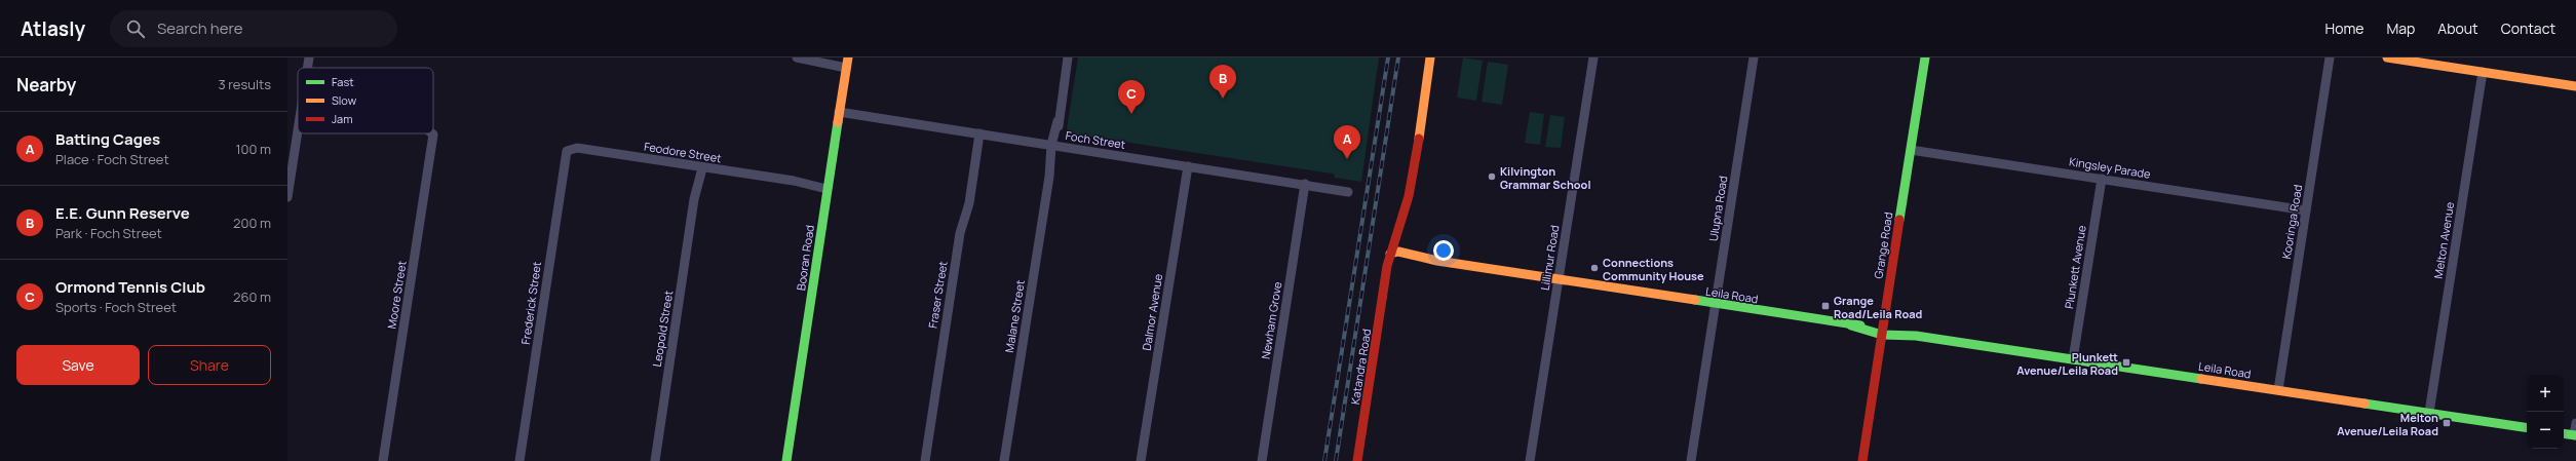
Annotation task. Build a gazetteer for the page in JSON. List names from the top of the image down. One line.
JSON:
{"streets":{"street":["Foch Street","Feodore Street","Kingsley Parade","Ulupna Road","Kooringa Road","Melton Avenue","Grange Road","Booran Road","Lillimur Road","Plunkett Avenue","Moore Street","Fraser Street","Leila Road","Frederick Street","Dalmor Avenue","Malane Street","Newham Grove","Leopold Street","Katandra Road"]},"crossings":[["Foch Street","Booran Road"],["Foch Street","Fraser Street"],["Foch Street","Dalmor Avenue"],["Foch Street","Malane Street"],["Foch Street","Newham Grove"],["Feodore Street","Booran Road"],["Feodore Street","Frederick Street"],["Feodore Street","Leopold Street"],["Kingsley Parade","Kooringa Road"],["Kingsley Parade","Grange Road"],["Kingsley Parade","Plunkett Avenue"],["Ulupna Road","Leila Road"],["Kooringa Road","Leila Road"],["Melton Avenue","Leila Road"],["Grange Road","Leila Road"],["Lillimur Road","Leila Road"],["Plunkett Avenue","Leila Road"],["Leila Road","Katandra Road"]],"places":{"other":["Kilvington Grammar School","Connections Community House"],"transit":["Grange Road/Leila Road","Plunkett Avenue/Leila Road","Melton Avenue/Leila Road"]},"legend":["Fast","Slow","Jam"],"page":{"header":"Atlasly","search":"Search here","nav":["Home","Map","About","Contact"],"heading":["Nearby","3 results"],"pins":["B","C","A"],"list":[{"mark":"A","name":"Batting Cages","note":"Place · Foch Street","value":"100 m"},{"mark":"B","name":"E.E. Gunn Reserve","note":"Park · Foch Street","value":"200 m"},{"mark":"C","name":"Ormond Tennis Club","note":"Sports · Foch Street","value":"260 m"}],"buttons":["Save","Share"],"map_buttons":["+","−"]}}
